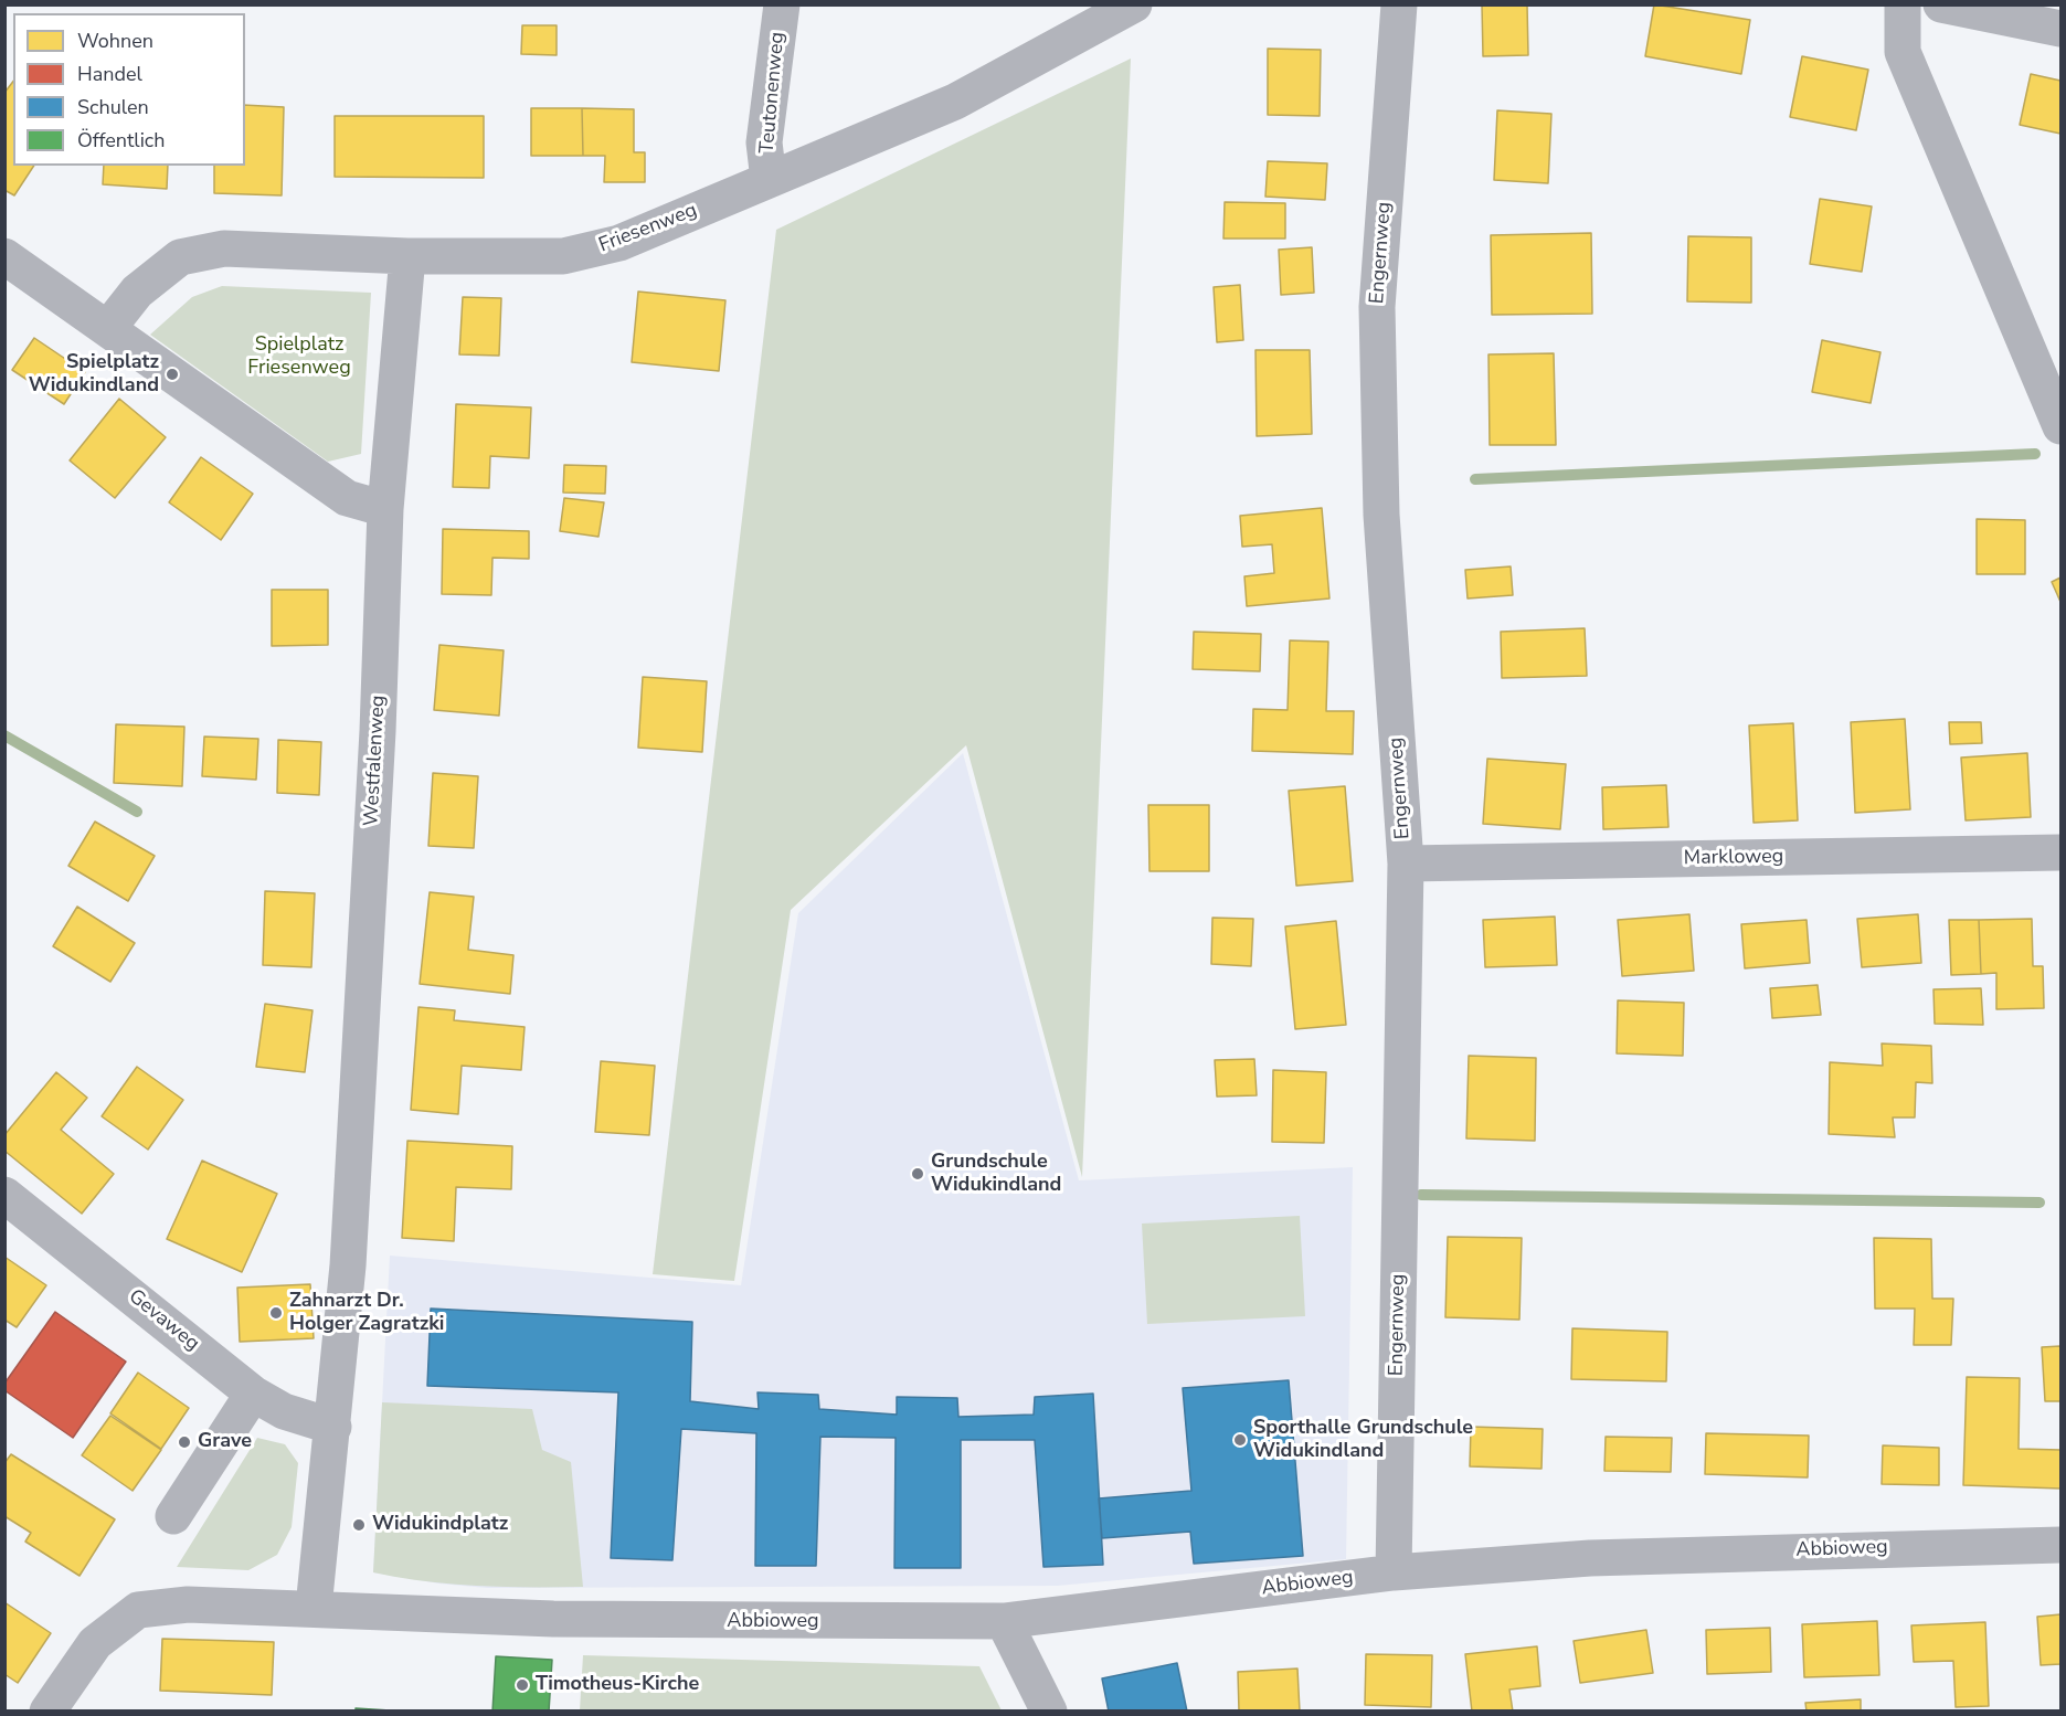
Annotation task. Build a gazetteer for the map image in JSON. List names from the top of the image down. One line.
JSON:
{"streets":{"street":["Teutonenweg","Friesenweg","Engernweg","Westfalenweg","Markloweg","Gevaweg","Abbioweg"]},"crossings":[["Teutonenweg","Friesenweg"],["Friesenweg","Westfalenweg"],["Engernweg","Markloweg"],["Engernweg","Abbioweg"],["Westfalenweg","Gevaweg"]],"parks":["Spielplatz Friesenweg"],"places":["Spielplatz Widukindland","Grundschule Widukindland","Zahnarzt Dr. Holger Zagratzki","Sporthalle Grundschule Widukindland","Grave","Widukindplatz","Timotheus-Kirche"],"legend":["Wohnen","Handel","Schulen","Öffentlich"]}
